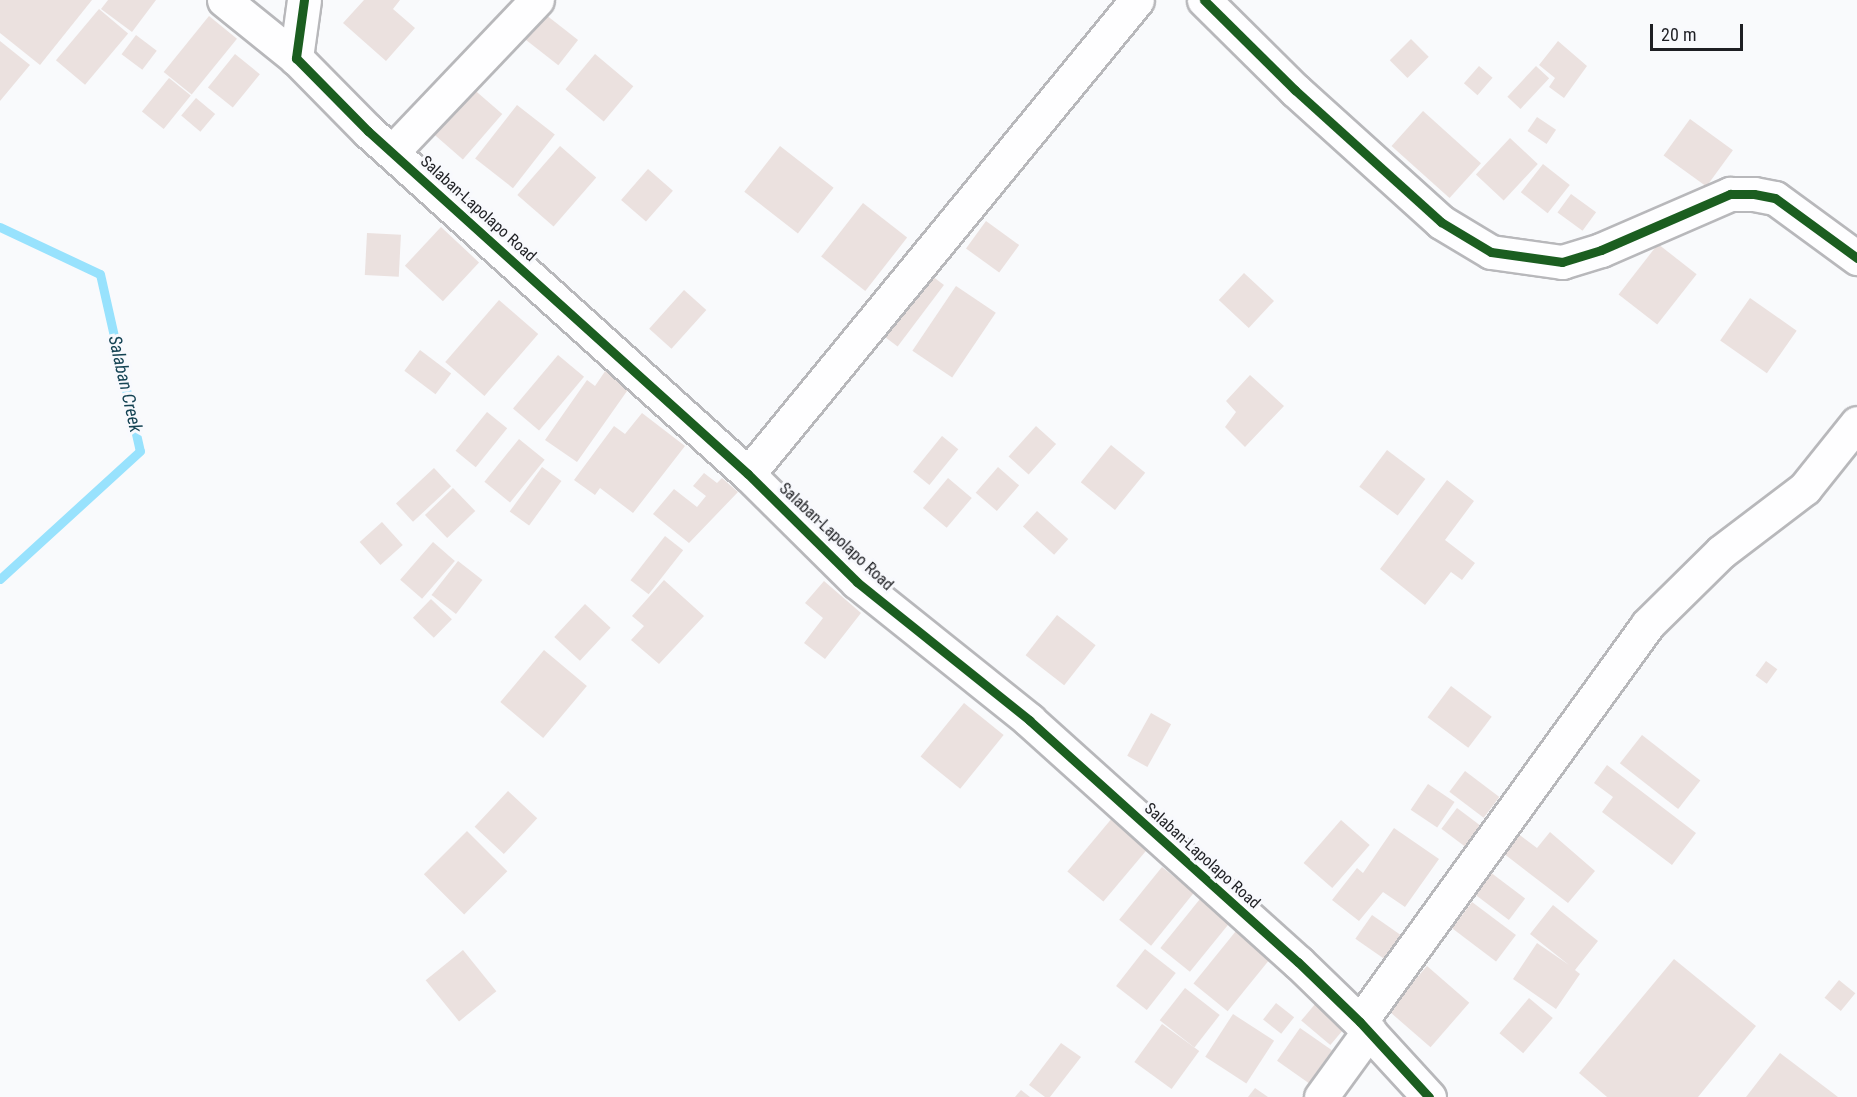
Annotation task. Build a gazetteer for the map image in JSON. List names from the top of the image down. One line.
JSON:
{"streets":{"street":["Salaban-Lapolapo Road"]},"water":["Salaban Creek"],"scale_bar":"20 m"}
